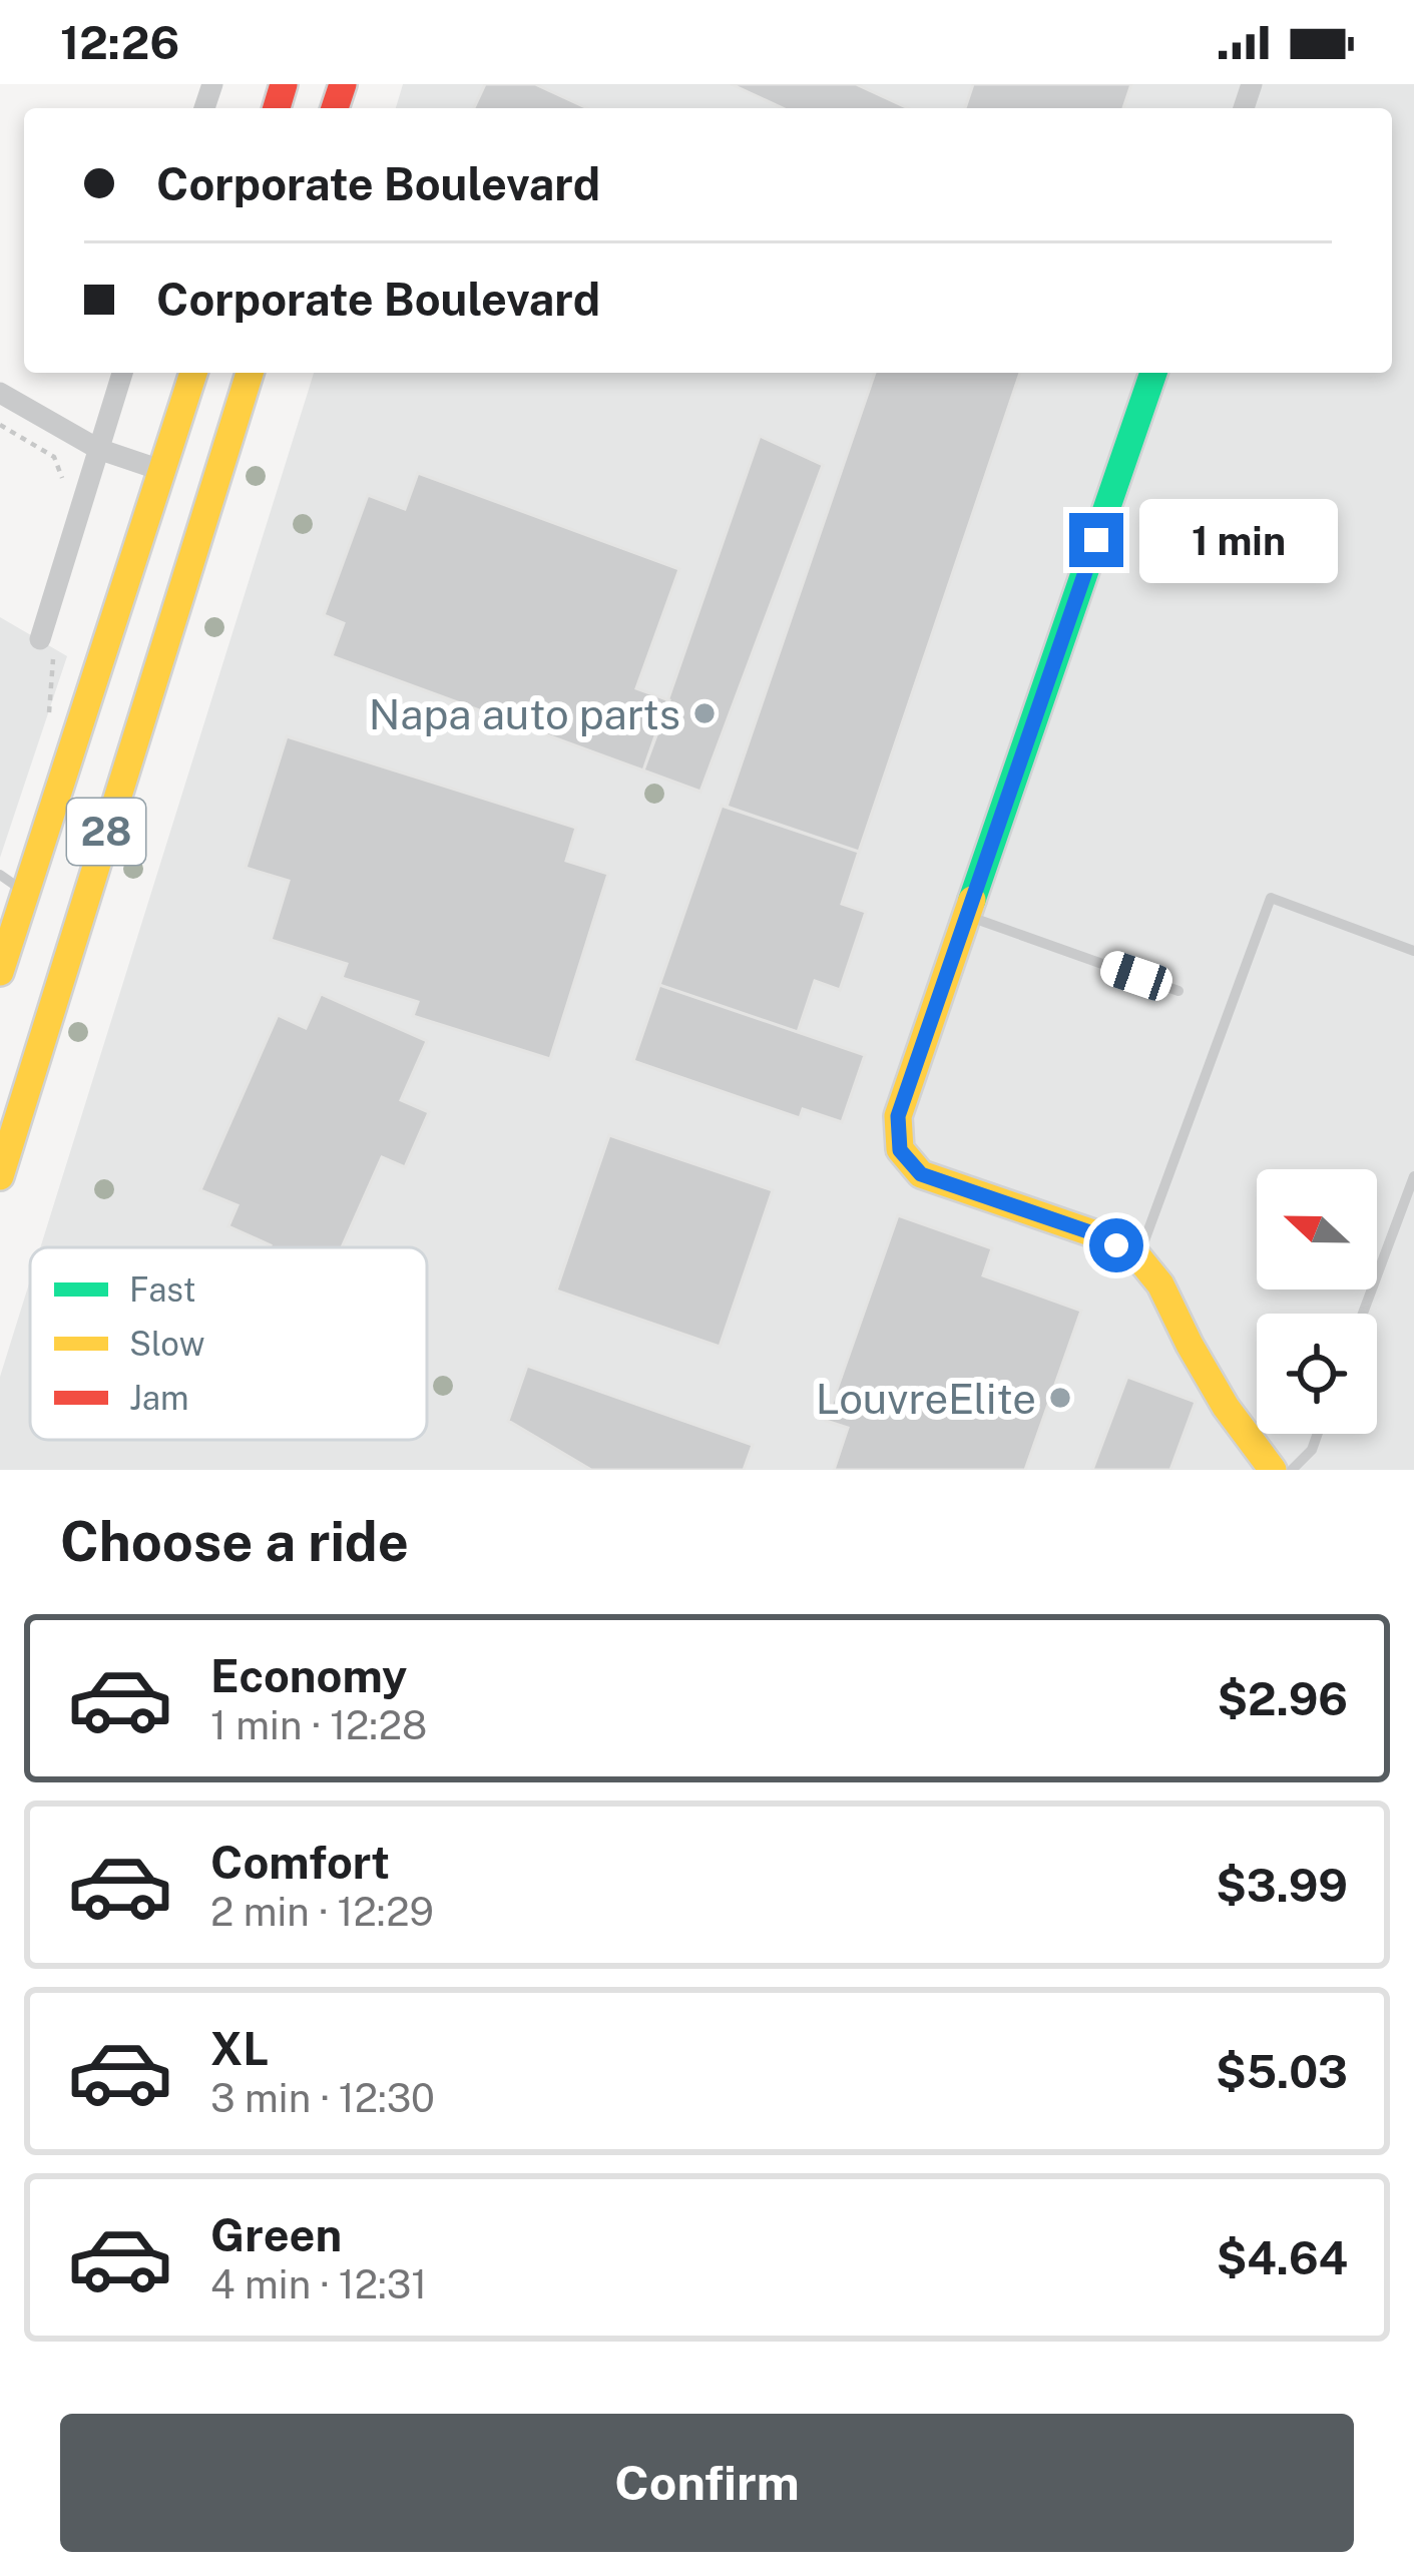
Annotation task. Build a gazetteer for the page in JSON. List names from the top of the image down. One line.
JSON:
{"streets":{"main road":["28"]},"places":["Napa auto parts","LouvreElite"],"legend":["Fast","Slow","Jam"],"north":"left","page":{"status":"12:26","banner":["Corporate Boulevard","Corporate Boulevard"],"bubble":"1 min","heading":"Choose a ride","list":[{"name":"Economy","note":"1 min · 12:28","value":"$2.96"},{"name":"Comfort","note":"2 min · 12:29","value":"$3.99"},{"name":"XL","note":"3 min · 12:30","value":"$5.03"},{"name":"Green","note":"4 min · 12:31","value":"$4.64"}],"buttons":"Confirm"}}
